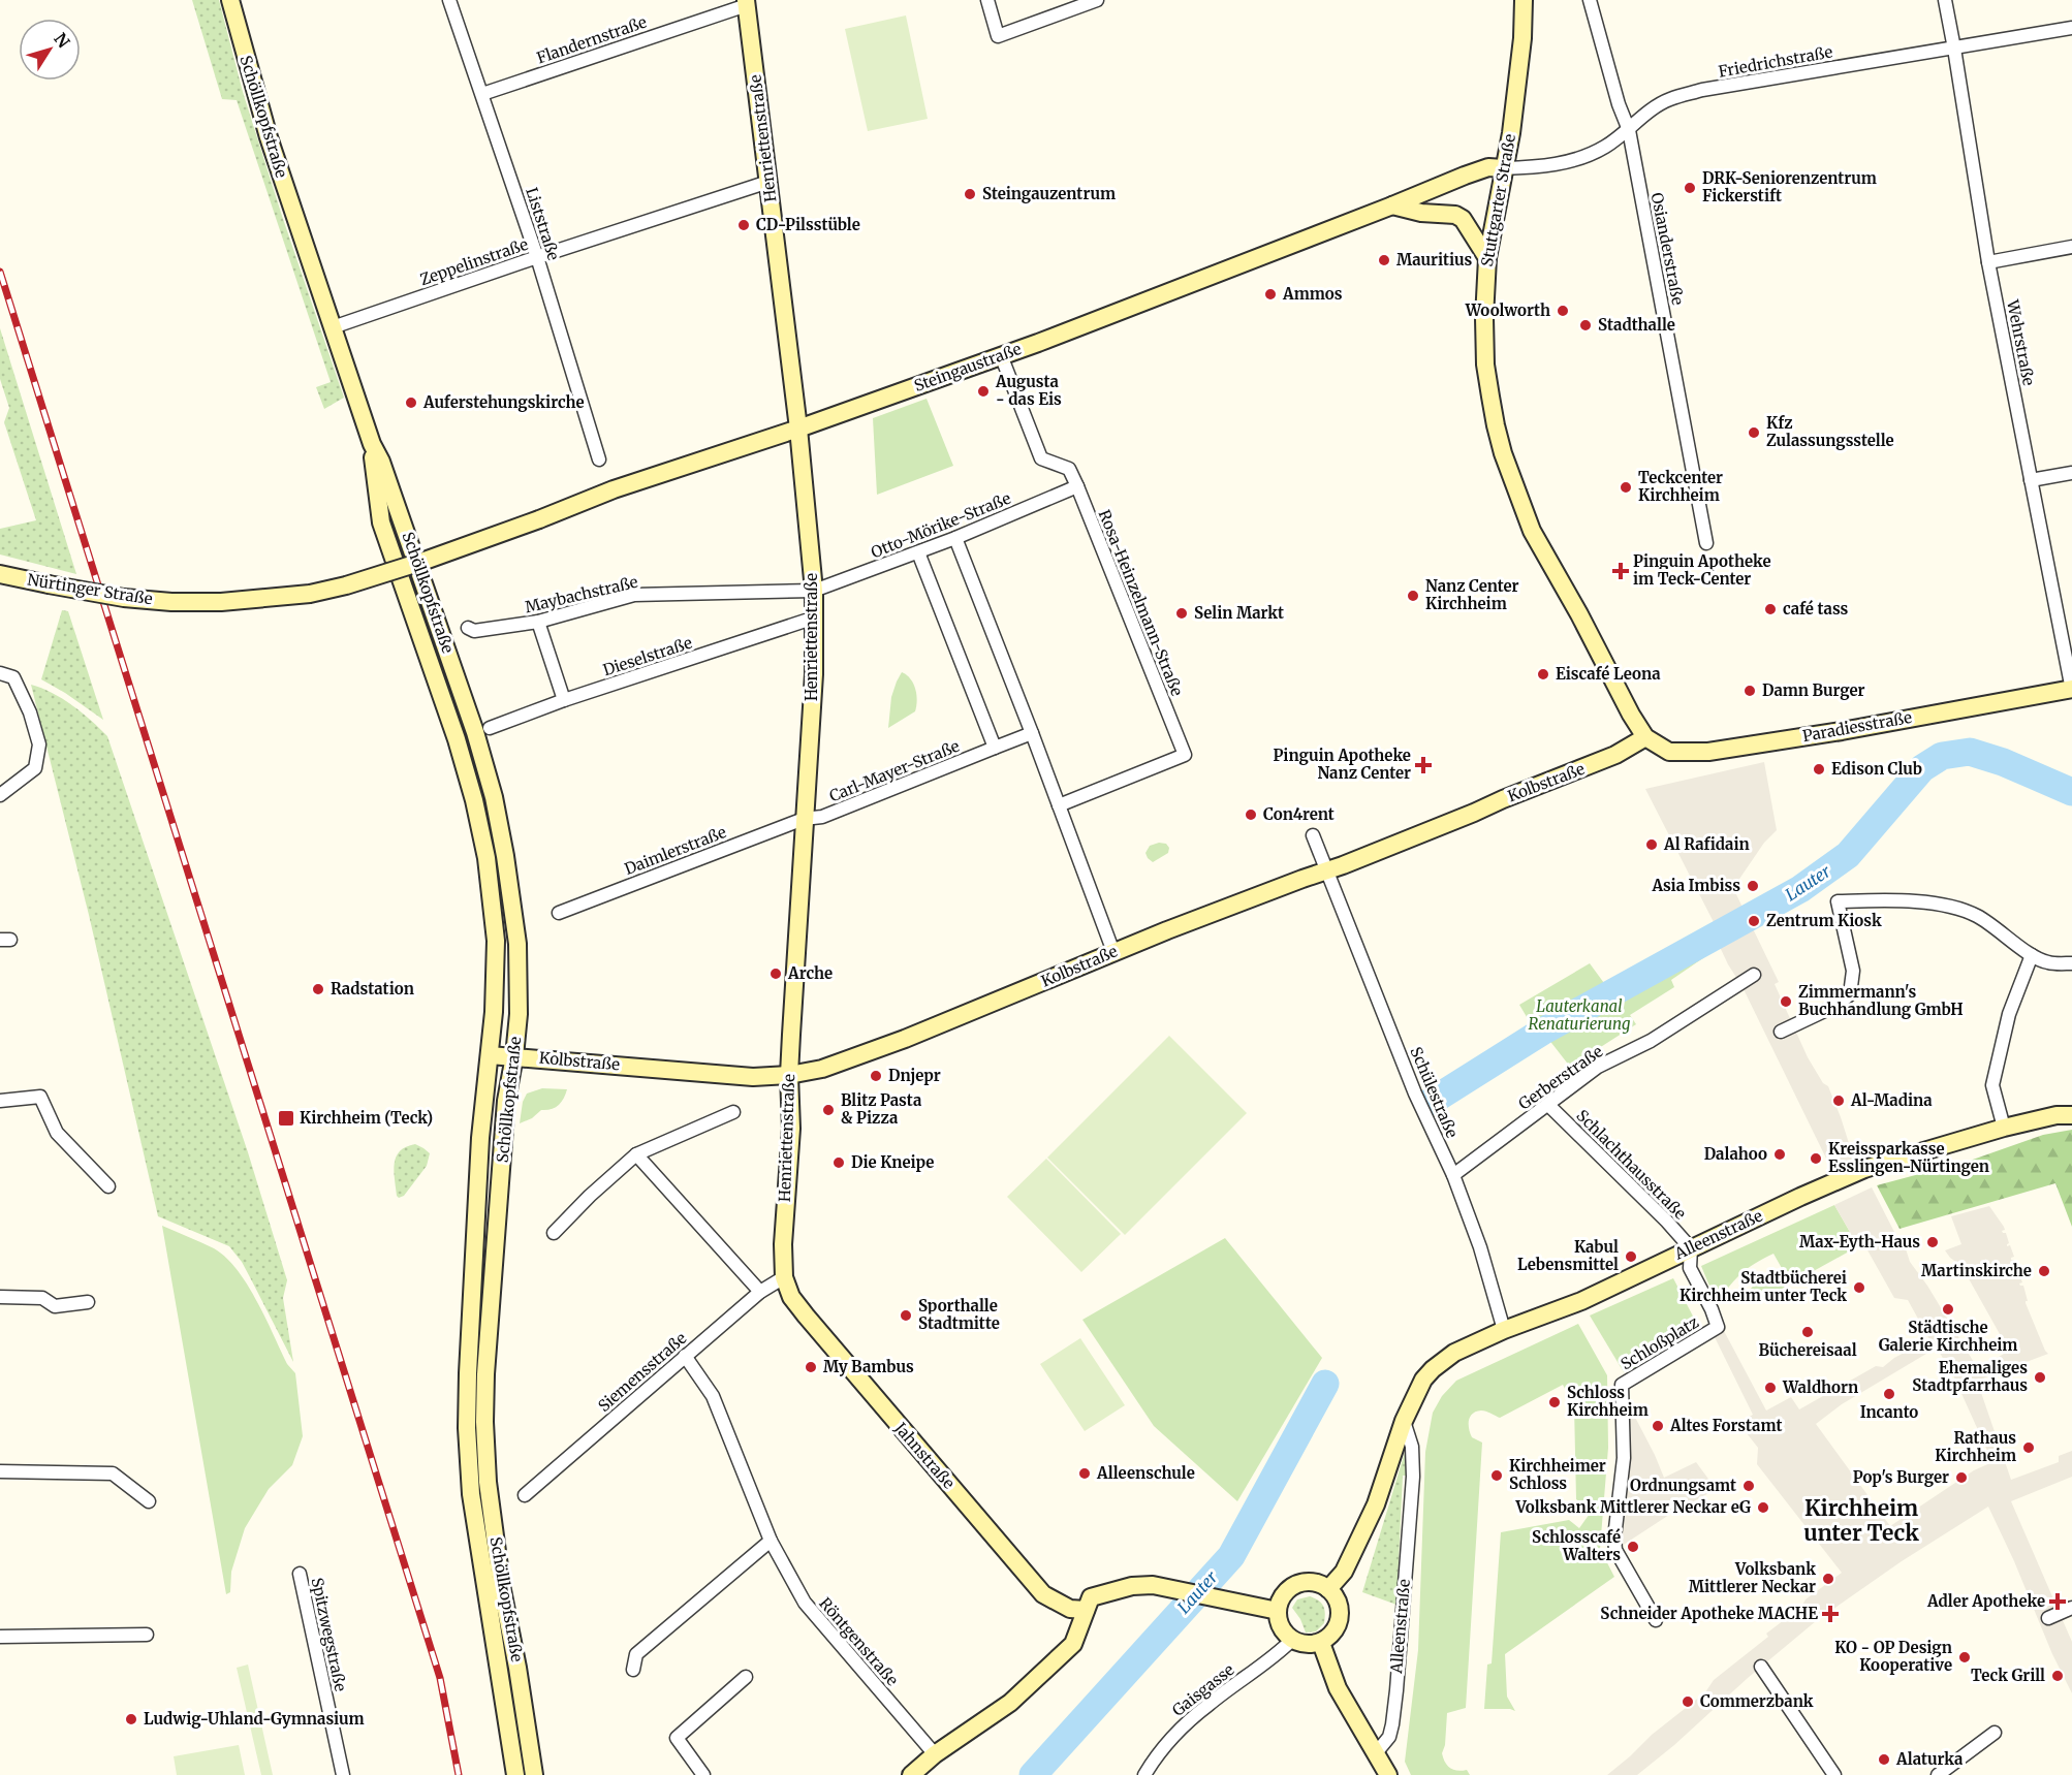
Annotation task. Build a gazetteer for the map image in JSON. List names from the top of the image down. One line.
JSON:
{"streets":{"main road":["Schöllkopfstraße","Henriettenstraße","Stuttgarter Straße","Steingaustraße","Nürtinger Straße","Paradiesstraße","Kolbstraße","Alleenstraße","Jahnstraße"],"street":["Flandernstraße","Friedrichstraße","Liststraße","Osianderstraße","Zeppelinstraße","Wehrstraße","Otto-Mörike-Straße","Maybachstraße","Rosa-Heinzelmann-Straße","Dieselstraße","Carl-Mayer-Straße","Daimlerstraße","Gerberstraße","Schülestraße","Schlachthausstraße","Schloßplatz","Siemensstraße","Spitzwegstraße","Röntgenstraße","Gaisgasse"]},"crossings":[["Flandernstraße","Henriettenstraße"],["Flandernstraße","Liststraße"],["Friedrichstraße","Stuttgarter Straße"],["Friedrichstraße","Osianderstraße"],["Friedrichstraße","Wehrstraße"],["Friedrichstraße","Steingaustraße"],["Schöllkopfstraße","Zeppelinstraße"],["Schöllkopfstraße","Kolbstraße"],["Henriettenstraße","Zeppelinstraße"],["Henriettenstraße","Steingaustraße"],["Henriettenstraße","Otto-Mörike-Straße"],["Henriettenstraße","Maybachstraße"],["Henriettenstraße","Dieselstraße"],["Henriettenstraße","Carl-Mayer-Straße"],["Henriettenstraße","Kolbstraße"],["Henriettenstraße","Daimlerstraße"],["Henriettenstraße","Siemensstraße"],["Henriettenstraße","Jahnstraße"],["Stuttgarter Straße","Steingaustraße"],["Stuttgarter Straße","Paradiesstraße"],["Stuttgarter Straße","Kolbstraße"],["Liststraße","Zeppelinstraße"],["Wehrstraße","Paradiesstraße"],["Steingaustraße","Nürtinger Straße"],["Steingaustraße","Rosa-Heinzelmann-Straße"],["Otto-Mörike-Straße","Maybachstraße"],["Otto-Mörike-Straße","Rosa-Heinzelmann-Straße"],["Paradiesstraße","Kolbstraße"],["Carl-Mayer-Straße","Daimlerstraße"],["Kolbstraße","Schülestraße"],["Gerberstraße","Schülestraße"],["Gerberstraße","Schlachthausstraße"],["Schülestraße","Alleenstraße"],["Schlachthausstraße","Alleenstraße"],["Schlachthausstraße","Schloßplatz"],["Alleenstraße","Schloßplatz"],["Alleenstraße","Gaisgasse"],["Siemensstraße","Jahnstraße"],["Siemensstraße","Röntgenstraße"]],"districts":["Kirchheim unter Teck"],"water":["Lauter"],"parks":["Lauterkanal Renaturierung"],"places":{"other":["DRK-Seniorenzentrum Fickerstift","Steingauzentrum","CD-Pilsstüble","Mauritius","Ammos","Woolworth","Stadthalle","Augusta - das Eis","Auferstehungskirche","Kfz Zulassungsstelle","Teckcenter Kirchheim","Nanz Center Kirchheim","café tass","Selin Markt","Eiscafé Leona","Damn Burger","Edison Club","Con4rent","Al Rafidain","Asia Imbiss","Zentrum Kiosk","Arche","Radstation","Zimmermann's Buchhandlung GmbH","Dnjepr","Al-Madina","Blitz Pasta & Pizza","Dalahoo","Kreissparkasse Esslingen-Nürtingen","Die Kneipe","Max-Eyth-Haus","Kabul Lebensmittel","Martinskirche","Stadtbücherei Kirchheim unter Teck","Städtische Galerie Kirchheim","Sporthalle Stadtmitte","Büchereisaal","My Bambus","Ehemaliges Stadtpfarrhaus","Waldhorn","Incanto","Schloss Kirchheim","Altes Forstamt","Rathaus Kirchheim","Alleenschule","Kirchheimer Schloss","Pop's Burger","Ordnungsamt","Volksbank Mittlerer Neckar eG","Schlosscafé Walters","Volksbank Mittlerer Neckar","KO - OP Design Kooperative","Teck Grill","Commerzbank","Ludwig-Uhland-Gymnasium","Alaturka"],"health":["Pinguin Apotheke im Teck-Center","Pinguin Apotheke Nanz Center","Adler Apotheke","Schneider Apotheke MACHE"],"transit":["Kirchheim (Teck)"]},"north":"top right"}
